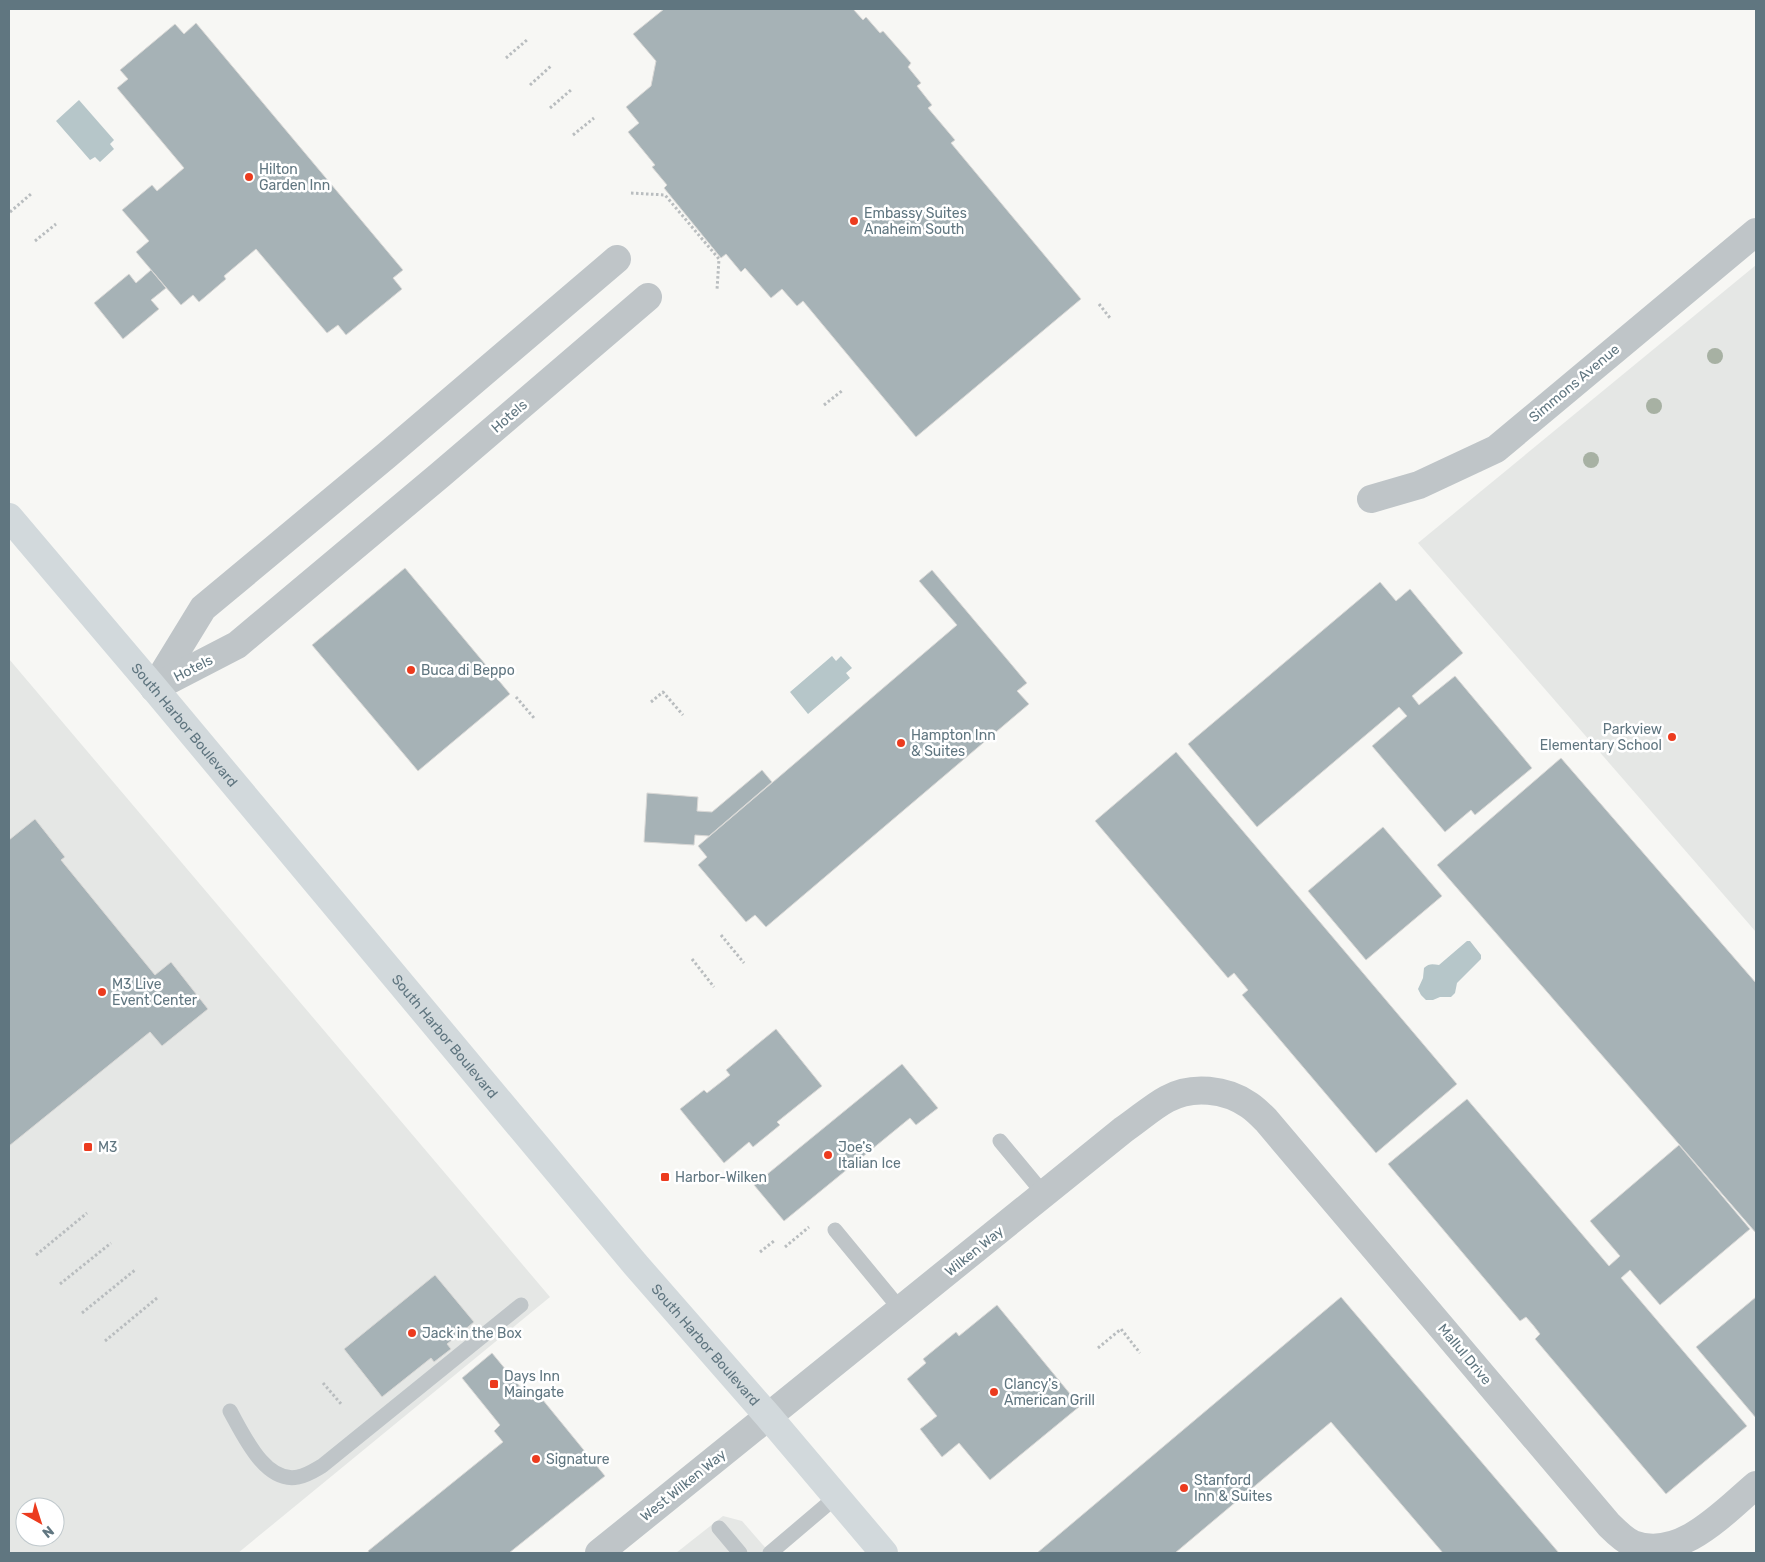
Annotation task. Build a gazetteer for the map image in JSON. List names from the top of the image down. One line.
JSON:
{"streets":{"main road":["South Harbor Boulevard"],"street":["Simmons Avenue","Hotels","Wilken Way","Mallul Drive","West Wilken Way"]},"crossings":[["Hotels","South Harbor Boulevard"],["South Harbor Boulevard","Wilken Way"],["South Harbor Boulevard","West Wilken Way"],["Wilken Way","Mallul Drive"],["Wilken Way","West Wilken Way"]],"places":{"other":["Hilton Garden Inn","Embassy Suites Anaheim South","Buca di Beppo","Parkview Elementary School","Hampton Inn & Suites","M3 Live Event Center","Joe's Italian Ice","Jack in the Box","Clancy's American Grill","Signature","Stanford Inn & Suites"],"transit":["M3","Harbor-Wilken","Days Inn Maingate"]},"north":"bottom right"}
